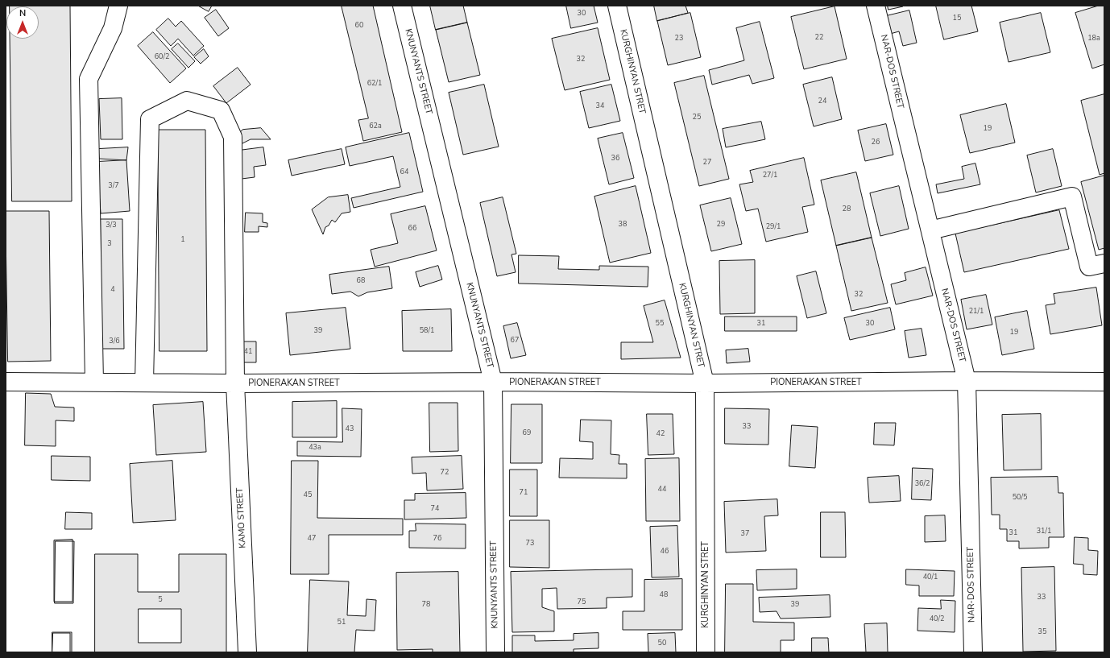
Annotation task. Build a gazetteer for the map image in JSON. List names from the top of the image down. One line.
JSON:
{"streets":{"street":["KNUNYANTS STREET","KURGHINYAN STRET","NAR-DOS STREET","PIONERAKAN STREET","KAMO STREET"]},"crossings":[["KNUNYANTS STREET","PIONERAKAN STREET"],["KURGHINYAN STRET","PIONERAKAN STREET"],["NAR-DOS STREET","PIONERAKAN STREET"],["PIONERAKAN STREET","KAMO STREET"]],"house_numbers":["30","15","60","22","23","18a","60/2","32","62/1","24","34","25","62a","19","26","36","27","64","27/1","3/7","28","38","29","3/3","29/1","66","1","3","68","4","32","21/1","55","31","30","39","58/1","19","67","3/6","41","33","43","69","42","43a","72","36/2","44","71","45","50/5","74","31/1","31","37","47","76","73","46","40/1","48","33","5","75","78","39","40/2","51","35","50"],"north":"top"}
